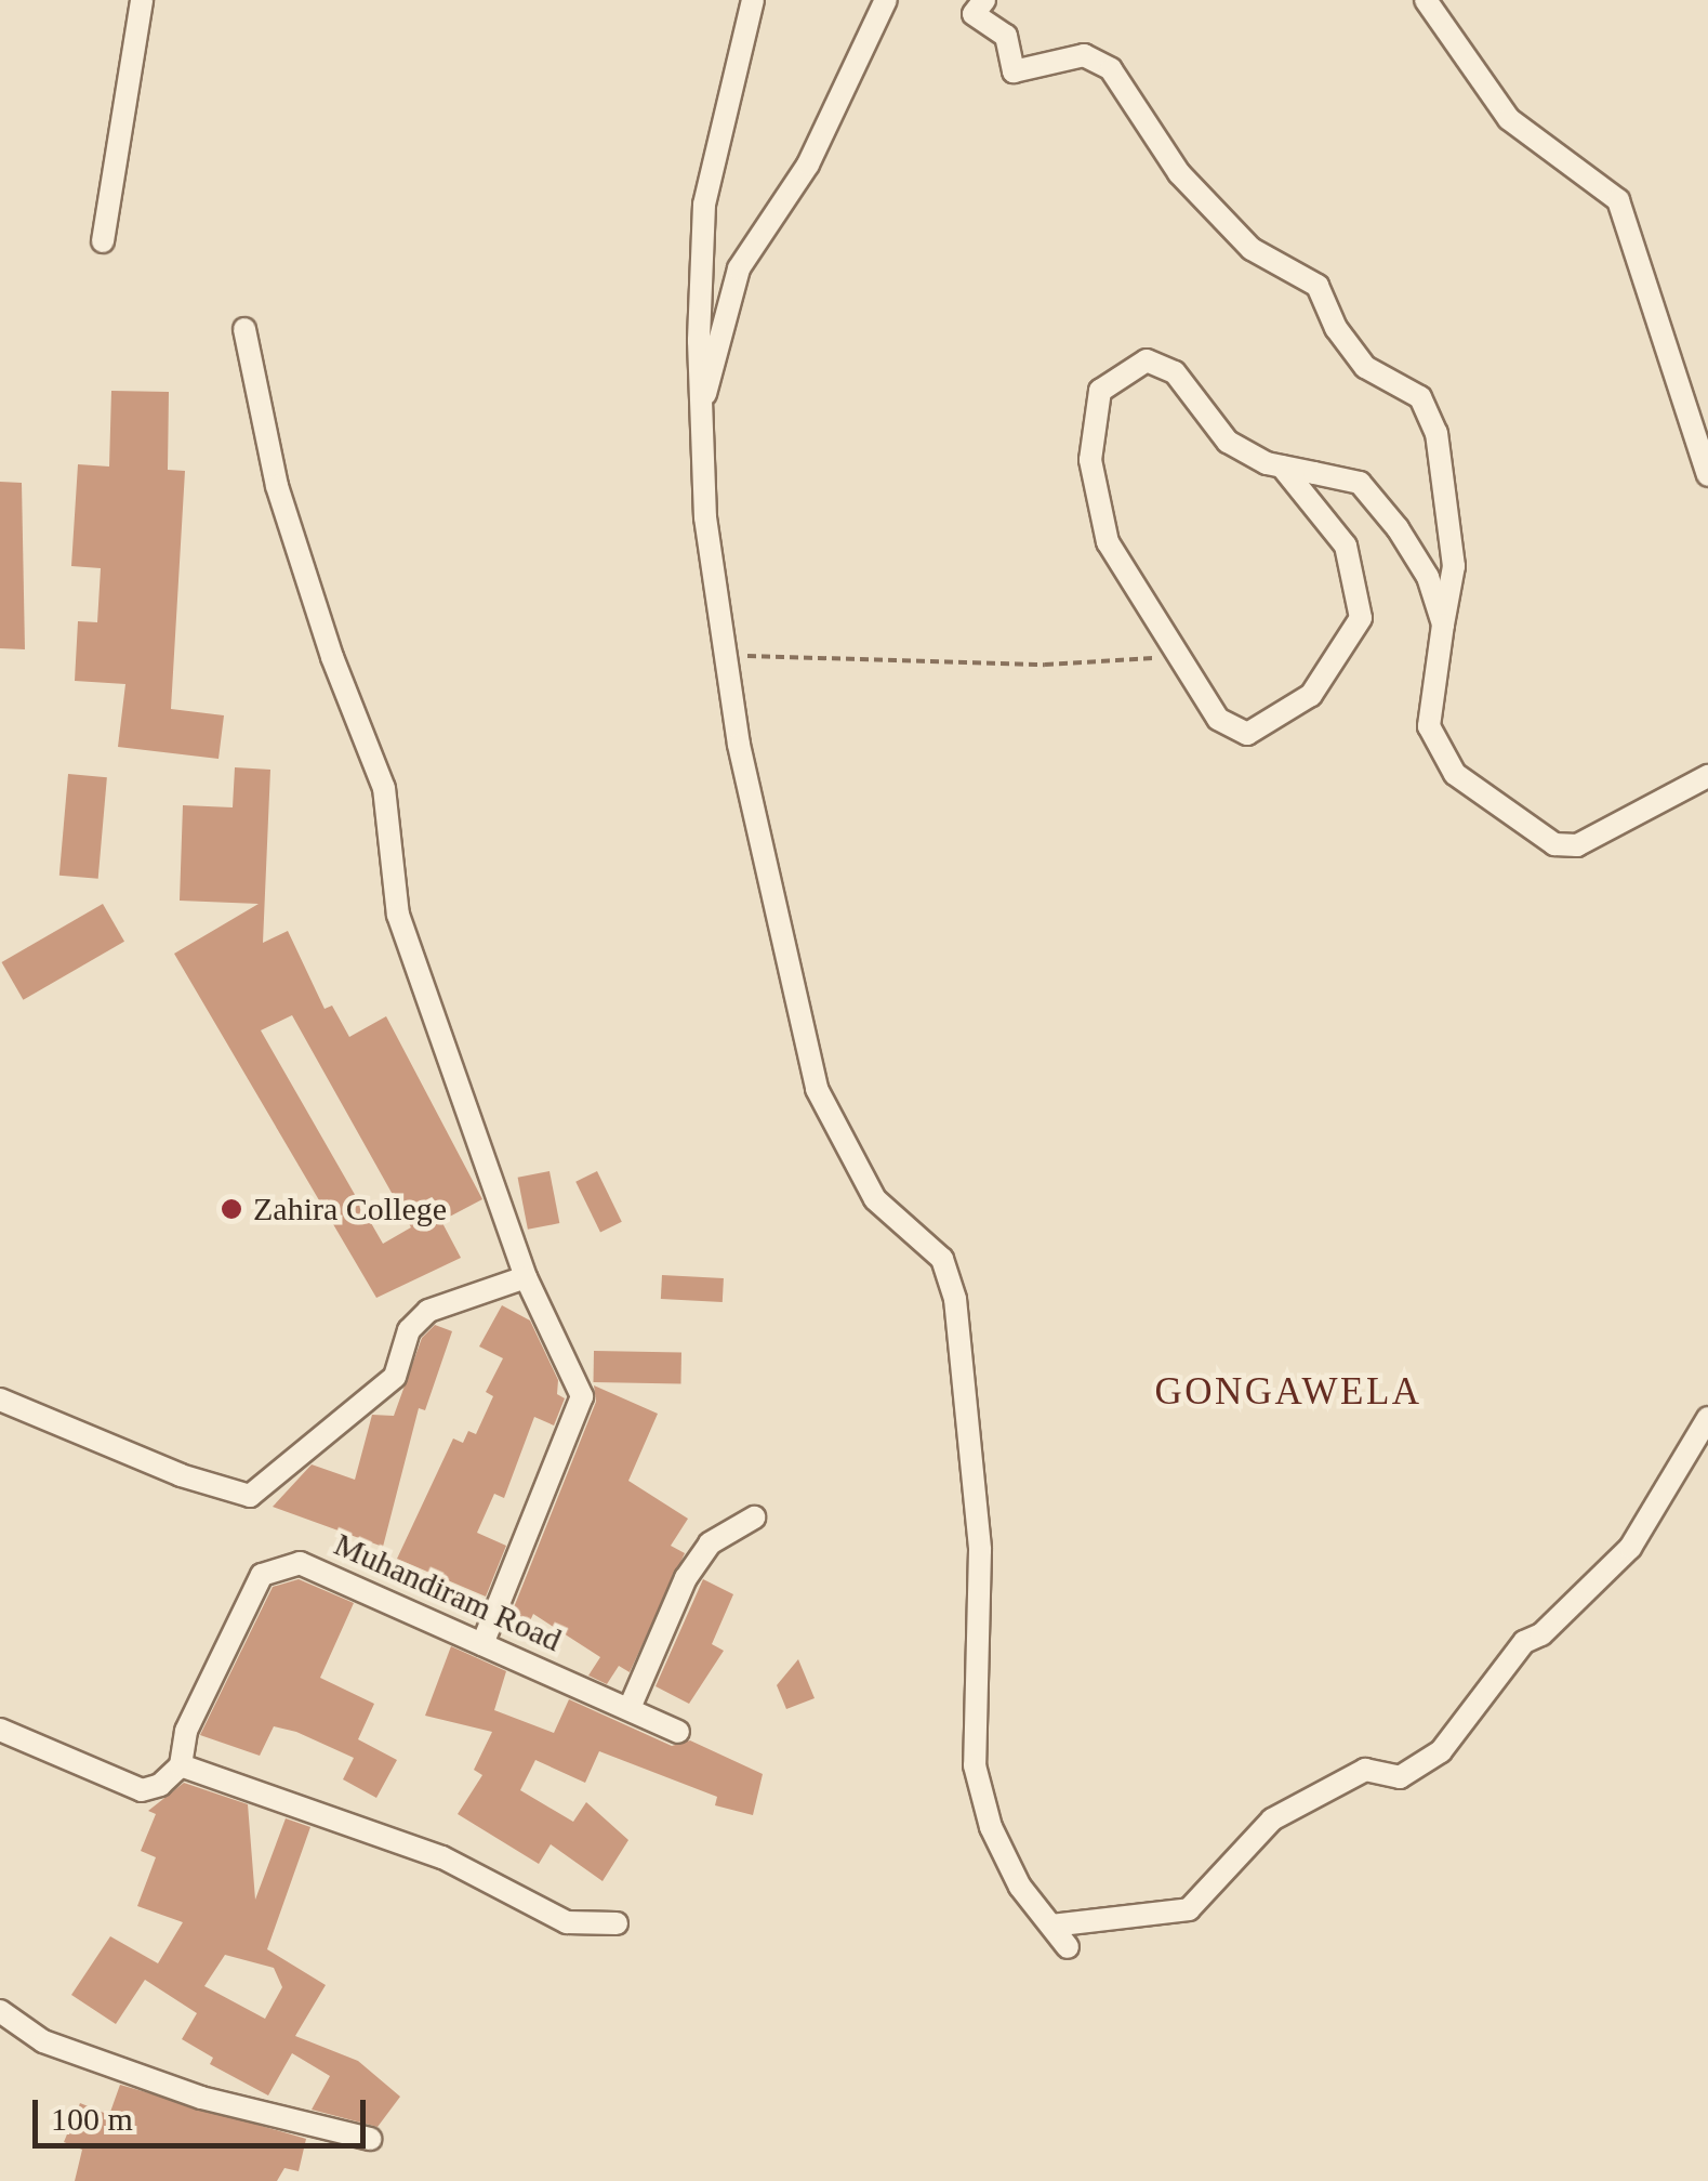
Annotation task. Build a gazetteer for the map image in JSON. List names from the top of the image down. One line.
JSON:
{"streets":{"street":["Muhandiram Road"]},"districts":["GONGAWELA"],"places":["Zahira College"],"scale_bar":"100 m"}
